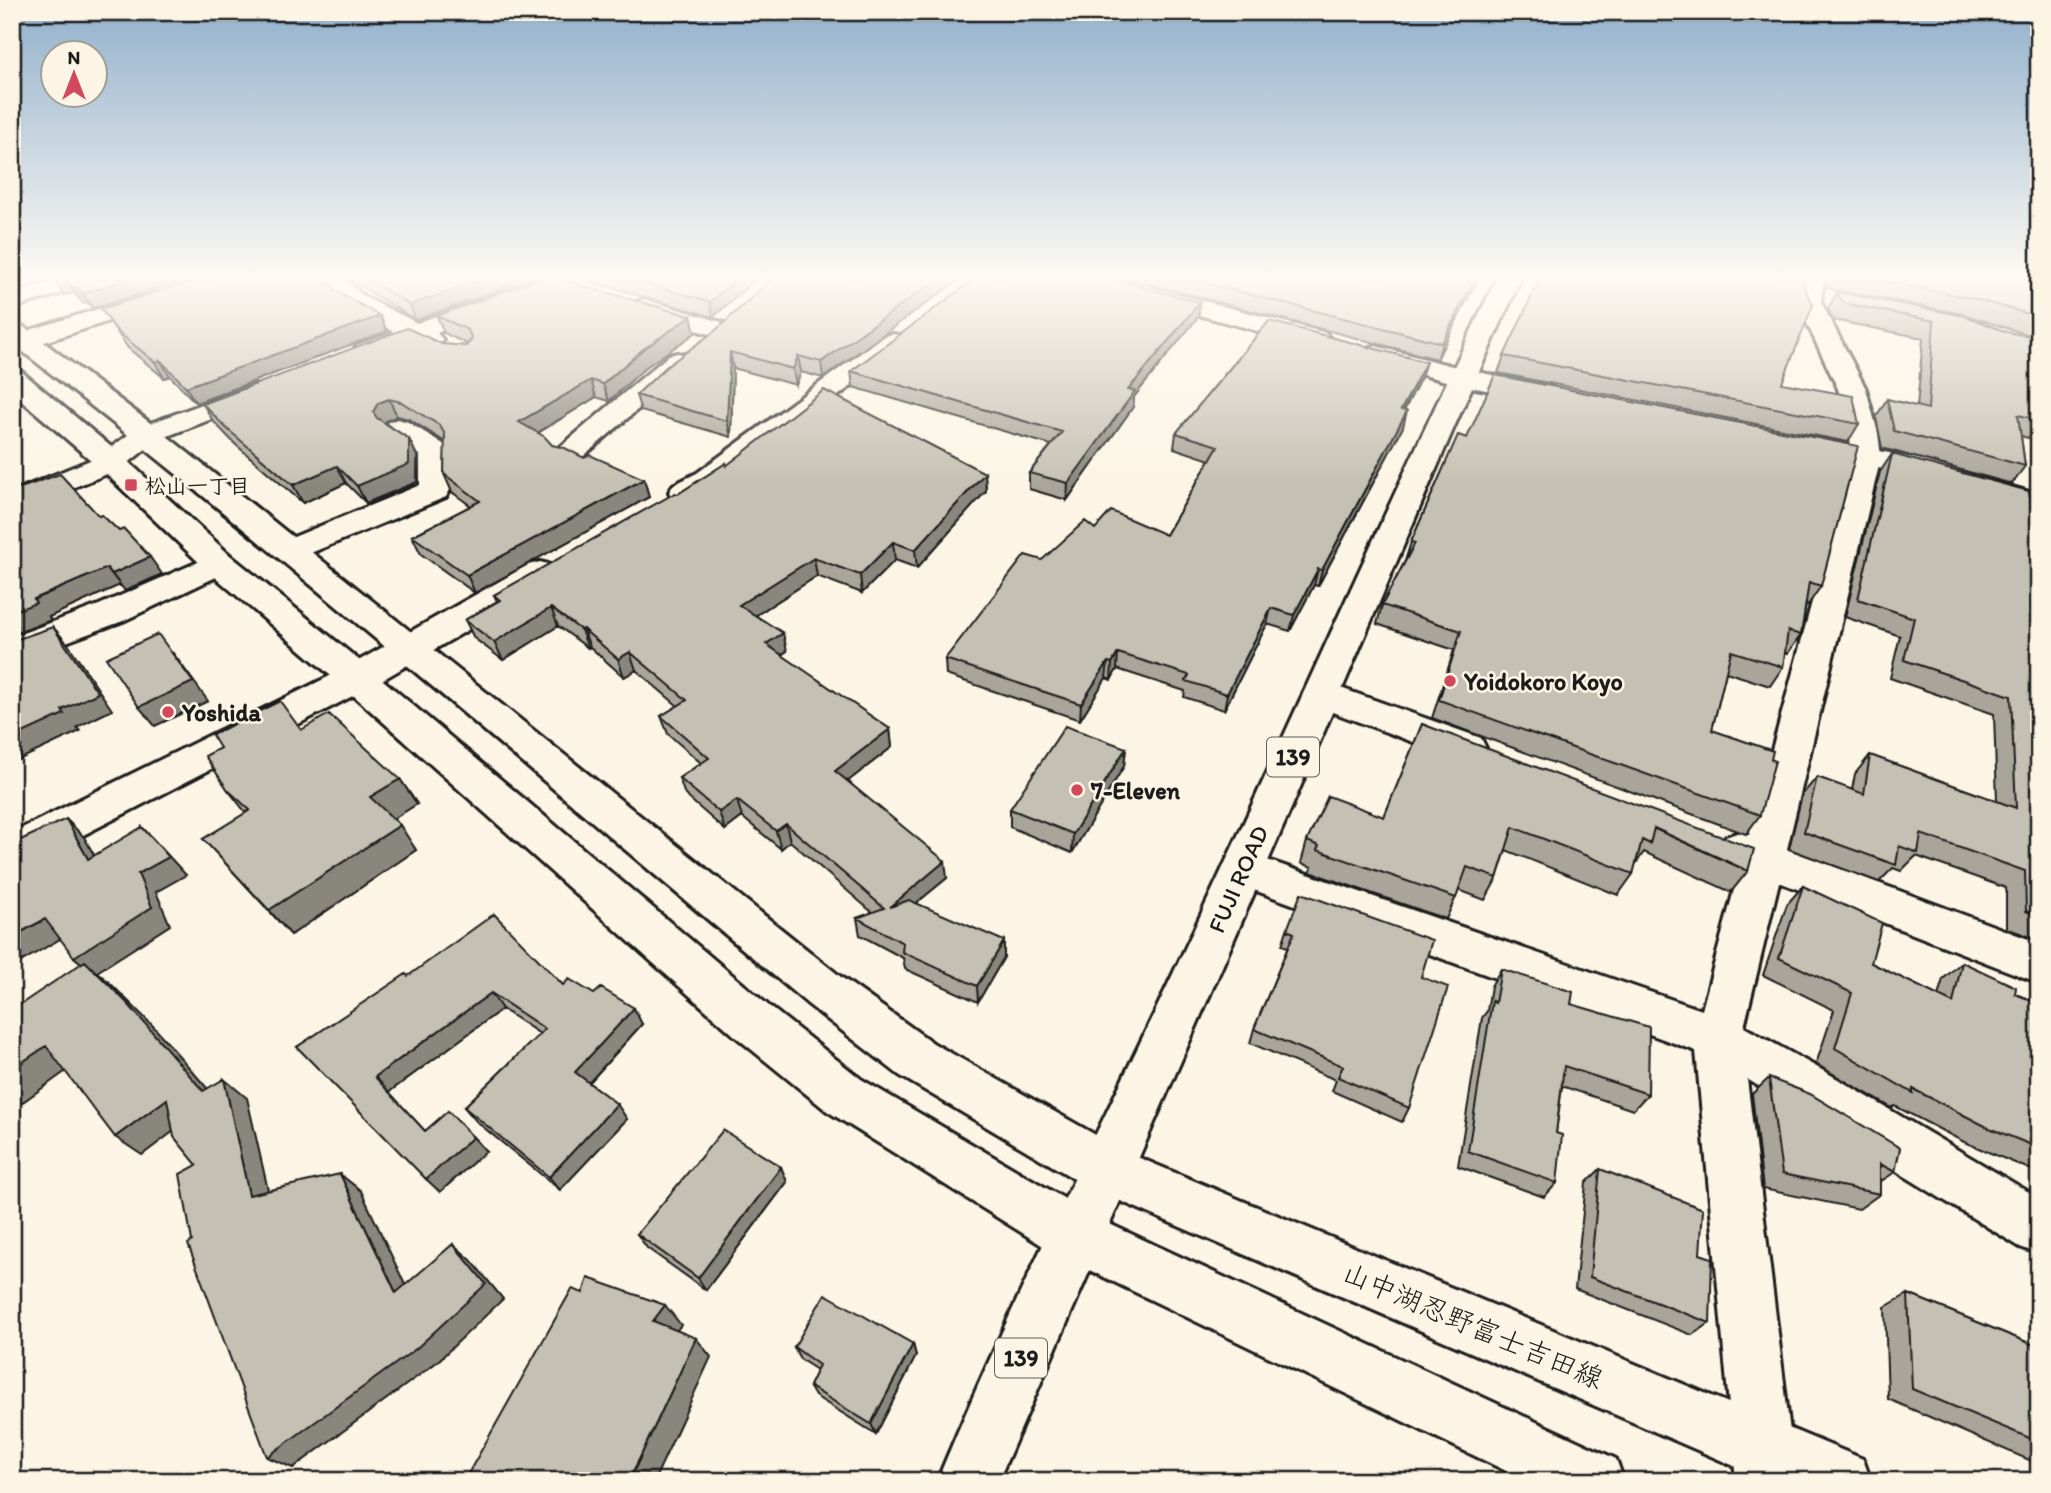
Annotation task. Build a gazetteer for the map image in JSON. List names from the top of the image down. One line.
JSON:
{"streets":{"main road":["139","FUJI ROAD","山中湖忍野富士吉田線"]},"crossings":[["FUJI ROAD","山中湖忍野富士吉田線"]],"places":{"transit":["松山一丁目"],"other":["Yoidokoro Koyo","Yoshida","7-Eleven"]},"north":"top"}
